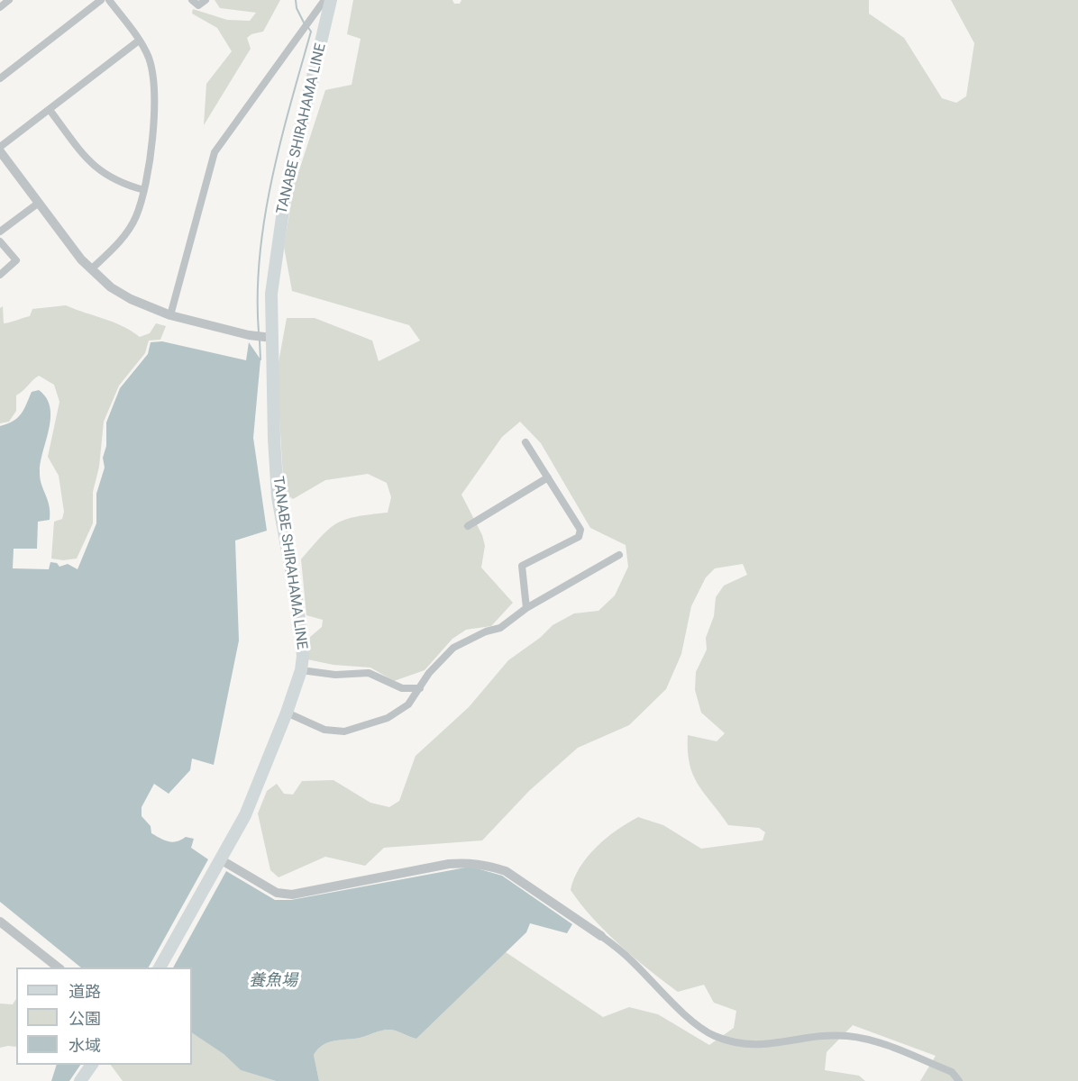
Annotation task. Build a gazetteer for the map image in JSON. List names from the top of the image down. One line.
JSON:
{"streets":{"main road":["TANABE SHIRAHAMA LINE"]},"water":["養魚場"],"legend":["道路","公園","水域"]}
